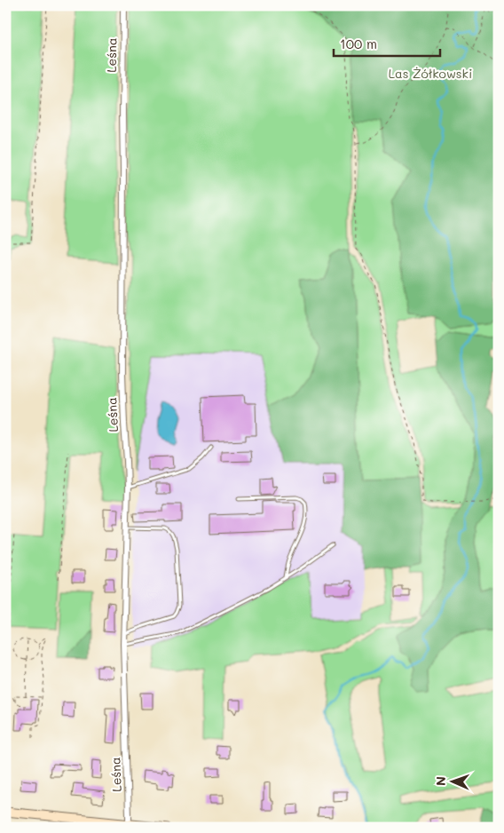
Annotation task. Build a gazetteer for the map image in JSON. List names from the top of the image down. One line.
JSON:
{"streets":{"street":["Leśna"]},"parks":["Las Żółkowski"],"scale_bar":"100 m","north":"left"}
